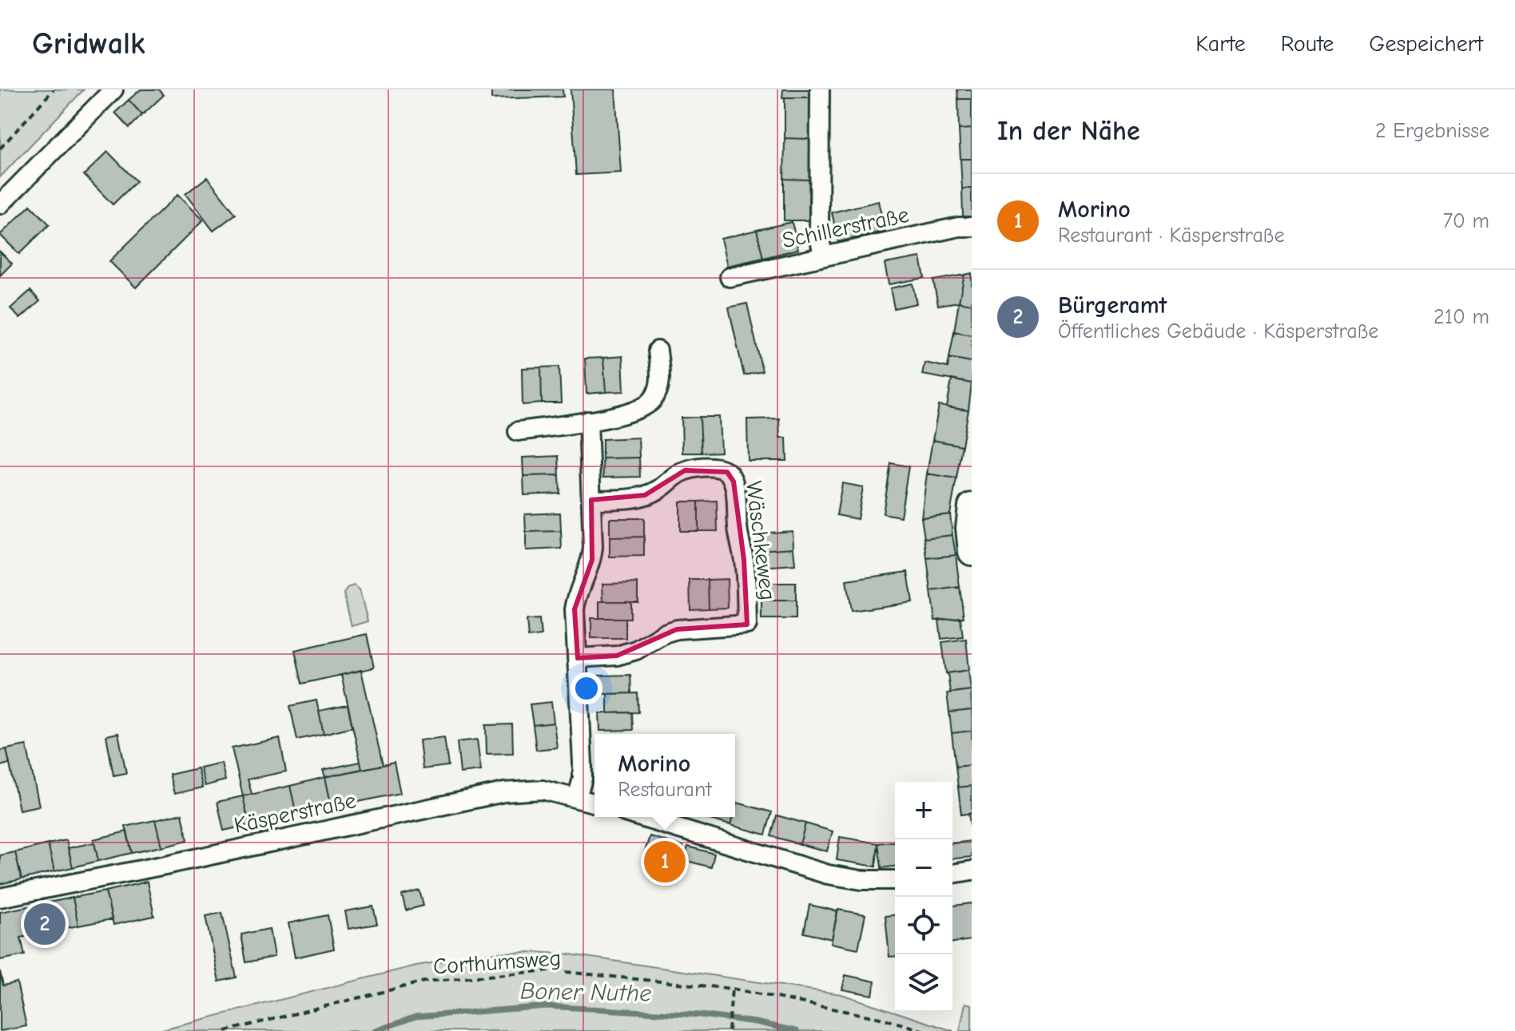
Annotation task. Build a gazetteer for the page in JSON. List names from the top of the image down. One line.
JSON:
{"streets":{"street":["Schillerstraße","Wäschkeweg","Käsperstraße"],"path":["Corthumsweg"]},"water":["Boner Nuthe"],"page":{"header":"Gridwalk","nav":["Karte","Route","Gespeichert"],"heading":["In der Nähe","2 Ergebnisse"],"list":[{"mark":"1","name":"Morino","note":"Restaurant · Käsperstraße","value":"70 m"},{"mark":"2","name":"Bürgeramt","note":"Öffentliches Gebäude · Käsperstraße","value":"210 m"}],"popup":["Morino","Restaurant"],"map_buttons":["+","−"],"pins":["1","2"]}}
